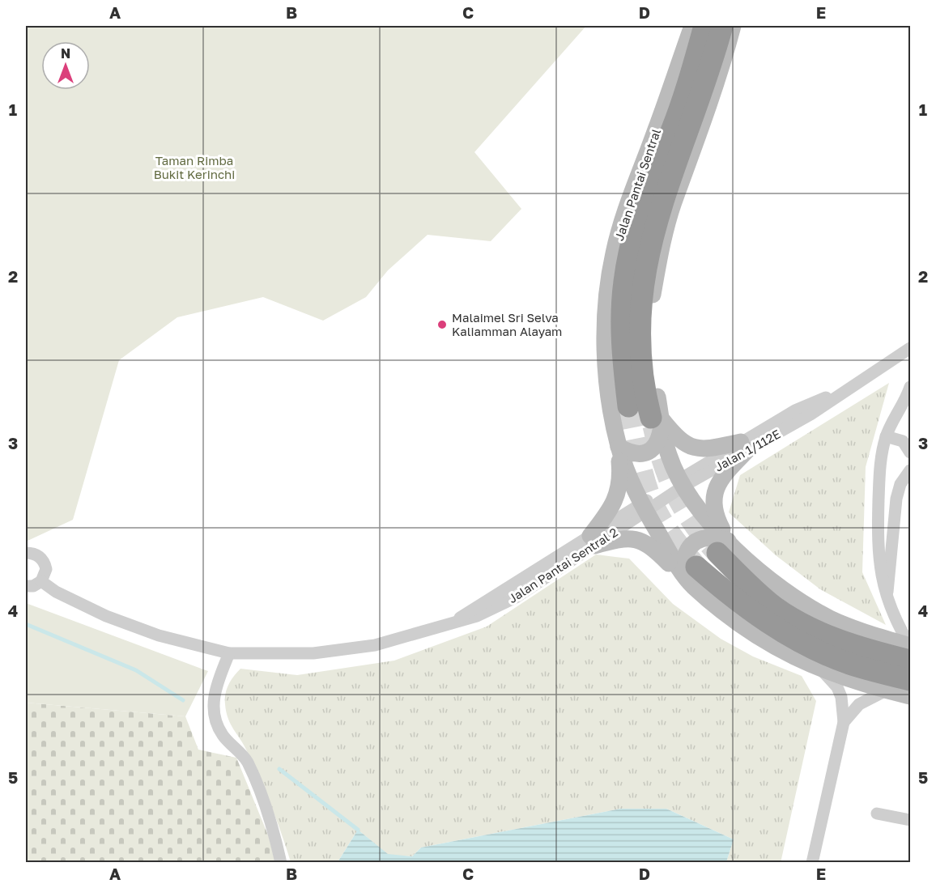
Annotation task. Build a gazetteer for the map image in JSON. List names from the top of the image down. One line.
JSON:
{"streets":{"main road":["Jalan Pantai Sentral"],"street":["Jalan 1/112E","Jalan Pantai Sentral 2"]},"crossings":[["Jalan Pantai Sentral","Jalan 1/112E"],["Jalan Pantai Sentral","Jalan Pantai Sentral 2"],["Jalan 1/112E","Jalan Pantai Sentral 2"]],"parks":["Taman Rimba Bukit Kerinchi"],"places":["Malaimel Sri Selva Kaliamman Alayam"],"north":"top","grid":{"columns":["A","B","C","D","E"],"rows":["1","2","3","4","5"]}}
